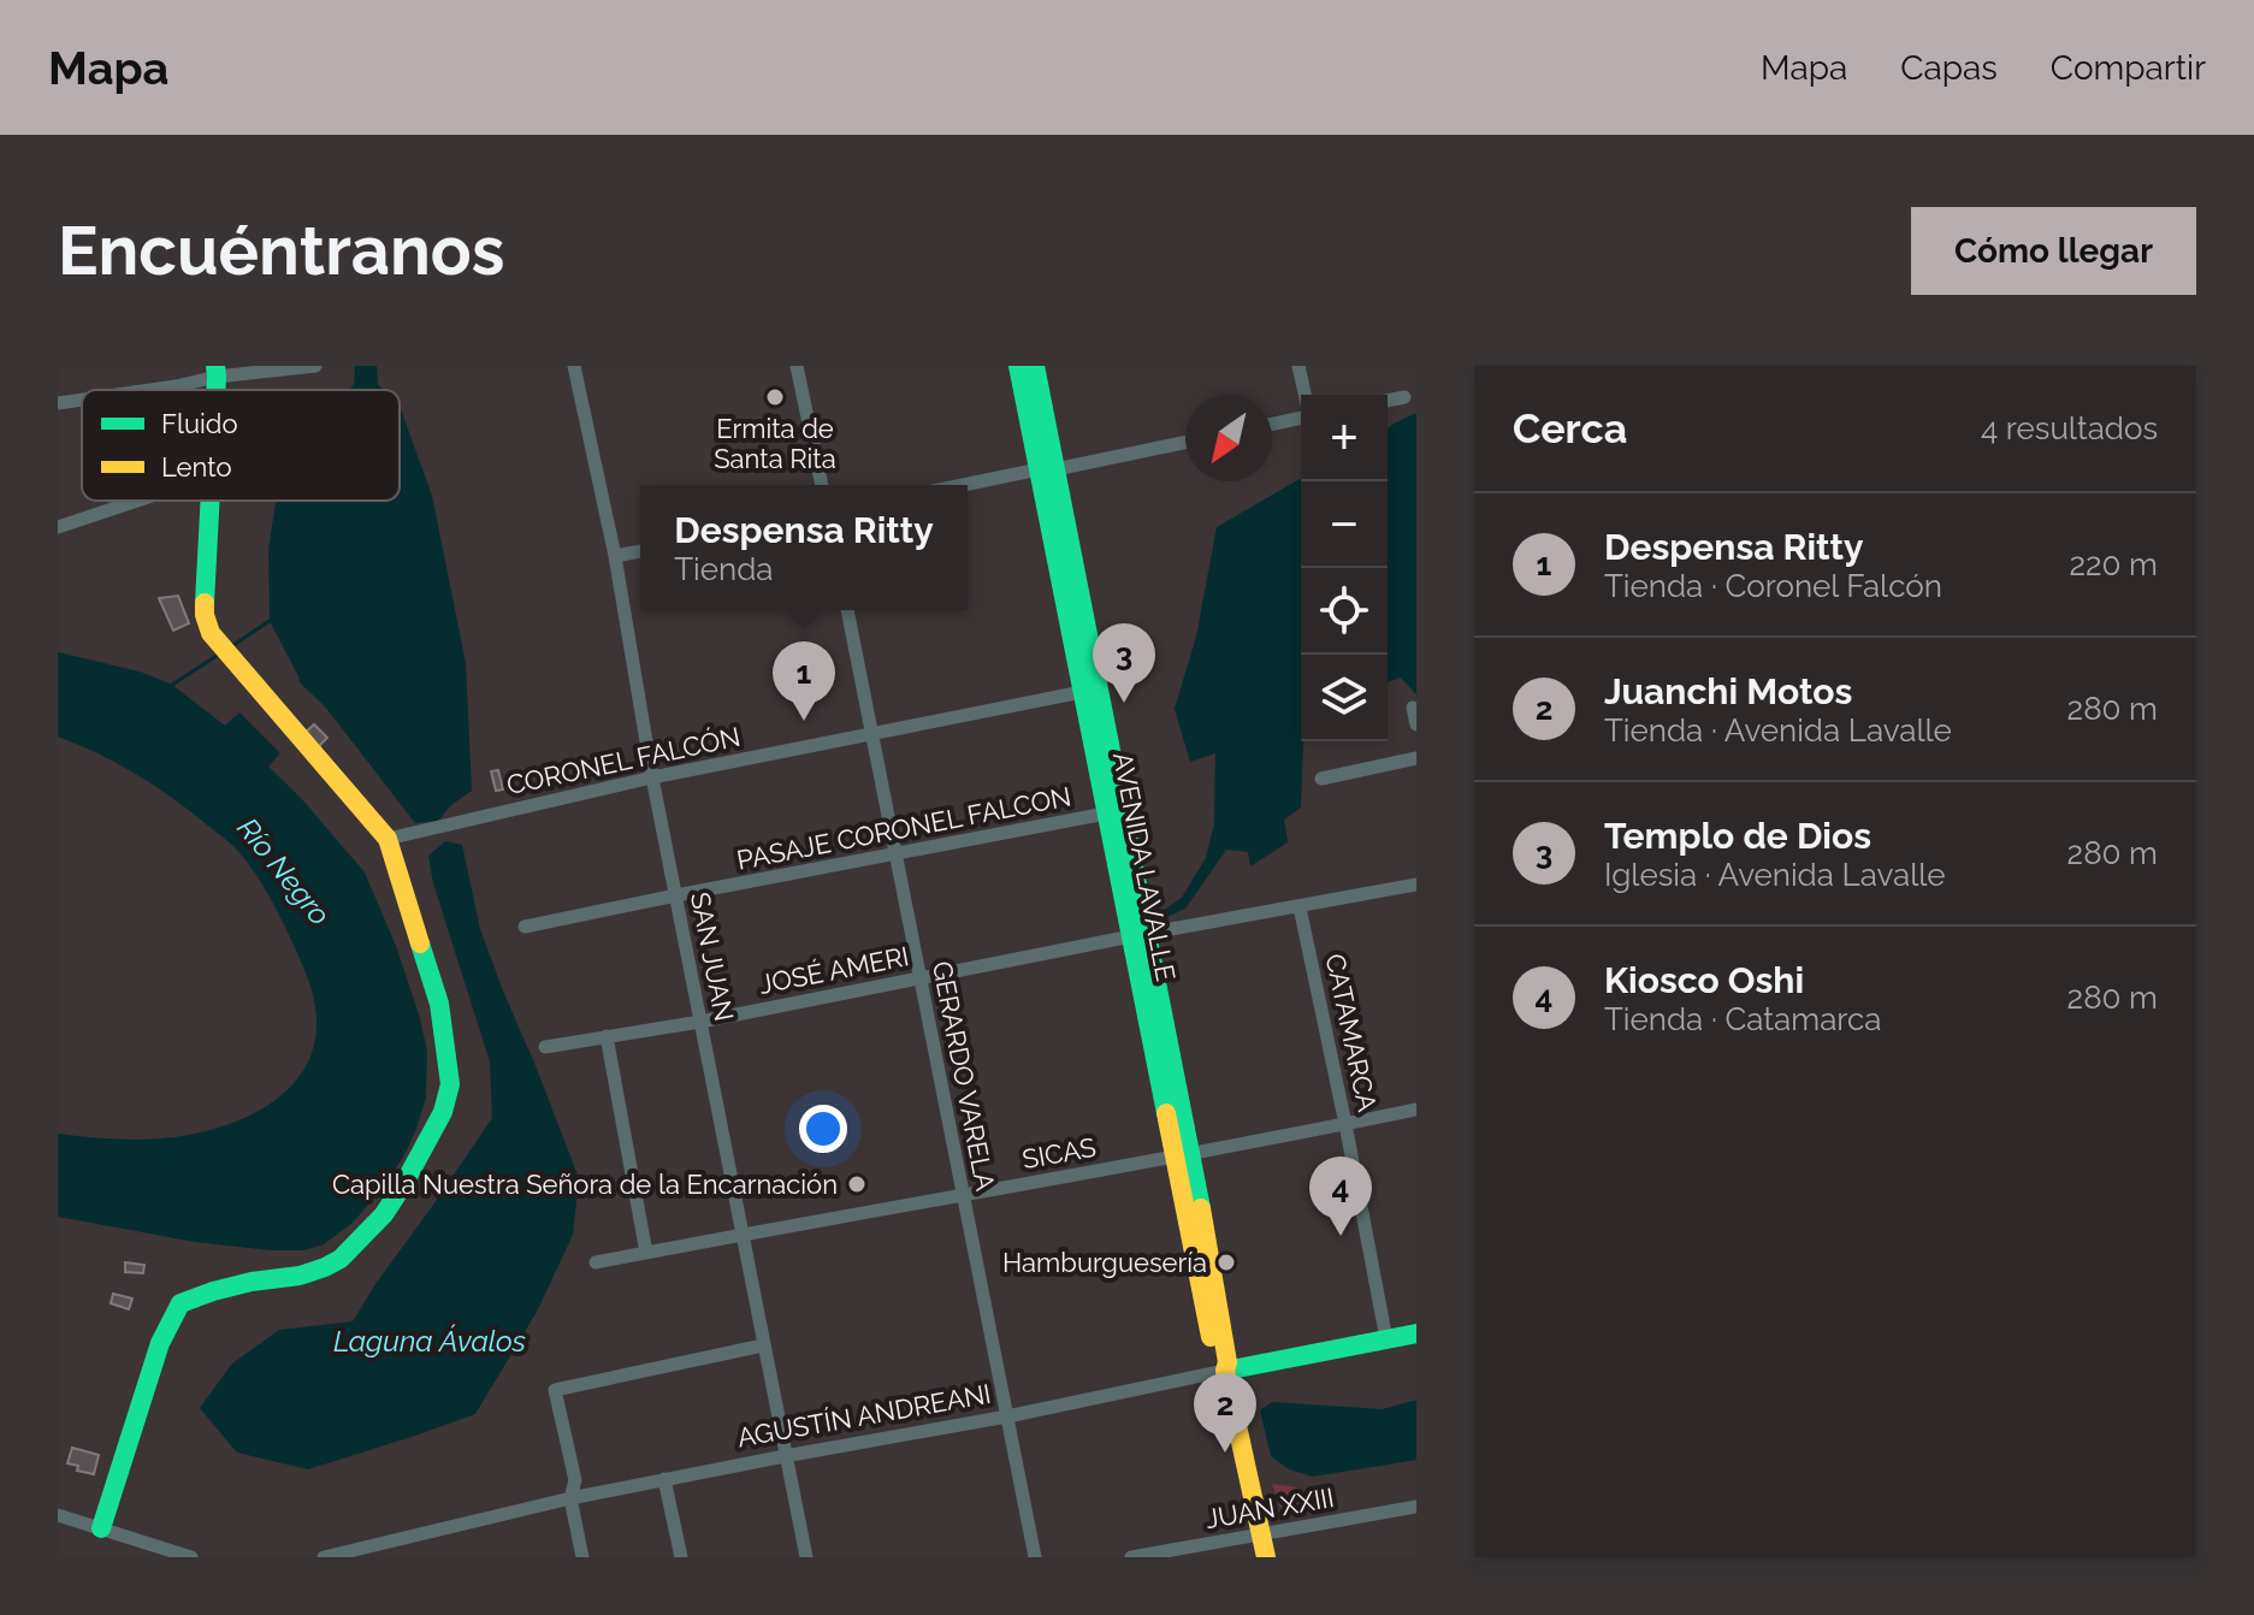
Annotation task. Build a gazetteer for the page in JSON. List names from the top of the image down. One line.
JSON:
{"streets":{"street":["CORONEL FALCÓN","PASAJE CORONEL FALCON","AVENIDA LAVALLE","SAN JUAN","JOSÉ AMERI","CATAMARCA","GERARDO VARELA","SICAS","AGUSTÍN ANDREANI","JUAN XXIII"]},"crossings":[["CORONEL FALCÓN","AVENIDA LAVALLE"],["CORONEL FALCÓN","SAN JUAN"],["CORONEL FALCÓN","GERARDO VARELA"],["PASAJE CORONEL FALCON","AVENIDA LAVALLE"],["PASAJE CORONEL FALCON","SAN JUAN"],["PASAJE CORONEL FALCON","GERARDO VARELA"],["AVENIDA LAVALLE","JOSÉ AMERI"],["AVENIDA LAVALLE","SICAS"],["AVENIDA LAVALLE","AGUSTÍN ANDREANI"],["AVENIDA LAVALLE","JUAN XXIII"],["SAN JUAN","JOSÉ AMERI"],["SAN JUAN","SICAS"],["SAN JUAN","AGUSTÍN ANDREANI"],["JOSÉ AMERI","CATAMARCA"],["JOSÉ AMERI","GERARDO VARELA"],["CATAMARCA","SICAS"],["CATAMARCA","AGUSTÍN ANDREANI"],["GERARDO VARELA","SICAS"],["GERARDO VARELA","AGUSTÍN ANDREANI"]],"water":["Río Negro","Laguna Ávalos"],"places":["Ermita de Santa Rita","Capilla Nuestra Señora de la Encarnación","Hamburguesería"],"legend":["Fluido","Lento"],"north":"bottom left","page":{"header":"Mapa","nav":["Mapa","Capas","Compartir"],"buttons":"Cómo llegar","title":"Encuéntranos","heading":["Cerca","4 resultados"],"map_buttons":["+","−"],"popup":["Despensa Ritty","Tienda"],"list":[{"mark":"1","name":"Despensa Ritty","note":"Tienda · Coronel Falcón","value":"220 m"},{"mark":"2","name":"Juanchi Motos","note":"Tienda · Avenida Lavalle","value":"280 m"},{"mark":"3","name":"Templo de Dios","note":"Iglesia · Avenida Lavalle","value":"280 m"},{"mark":"4","name":"Kiosco Oshi","note":"Tienda · Catamarca","value":"280 m"}],"pins":["3","1","4","2"]}}
